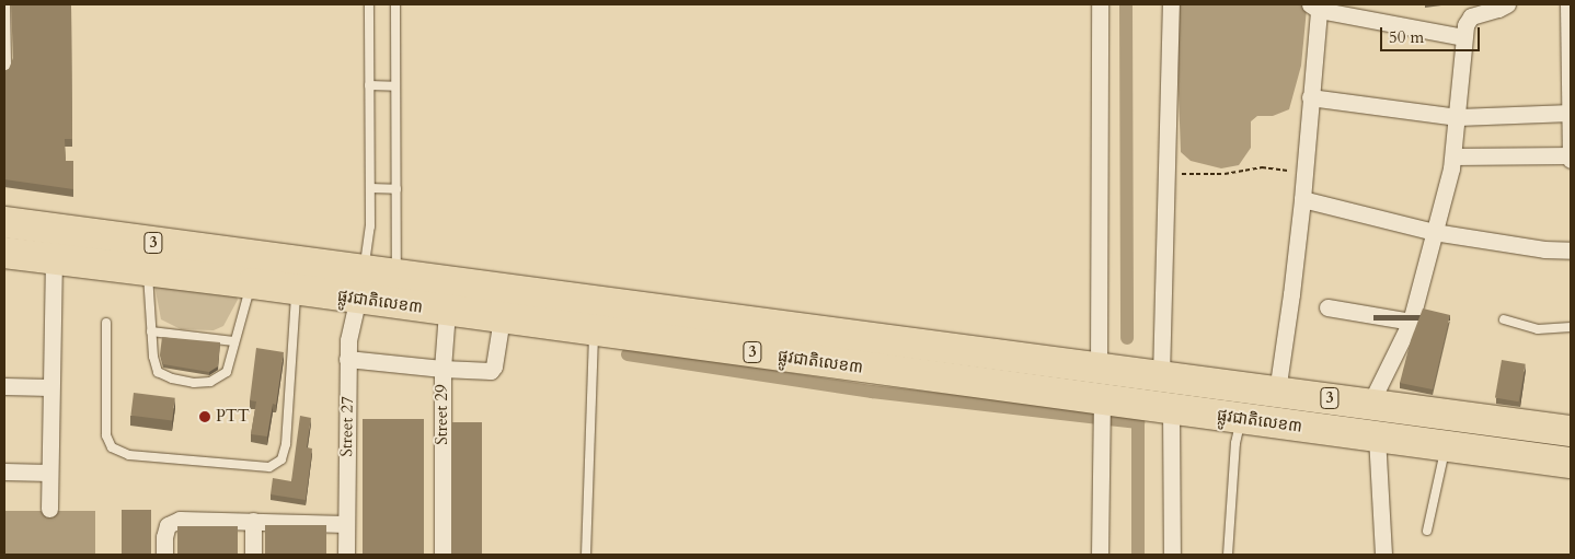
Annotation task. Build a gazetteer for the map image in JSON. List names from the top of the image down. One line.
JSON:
{"streets":{"highway":["3","ផ្លូវជាតិលេខ៣"],"street":["Street 29","Street 27"]},"crossings":[["ផ្លូវជាតិលេខ៣","Street 27"],["Street 29","Street 27"]],"places":["PTT"],"scale_bar":"50 m"}
